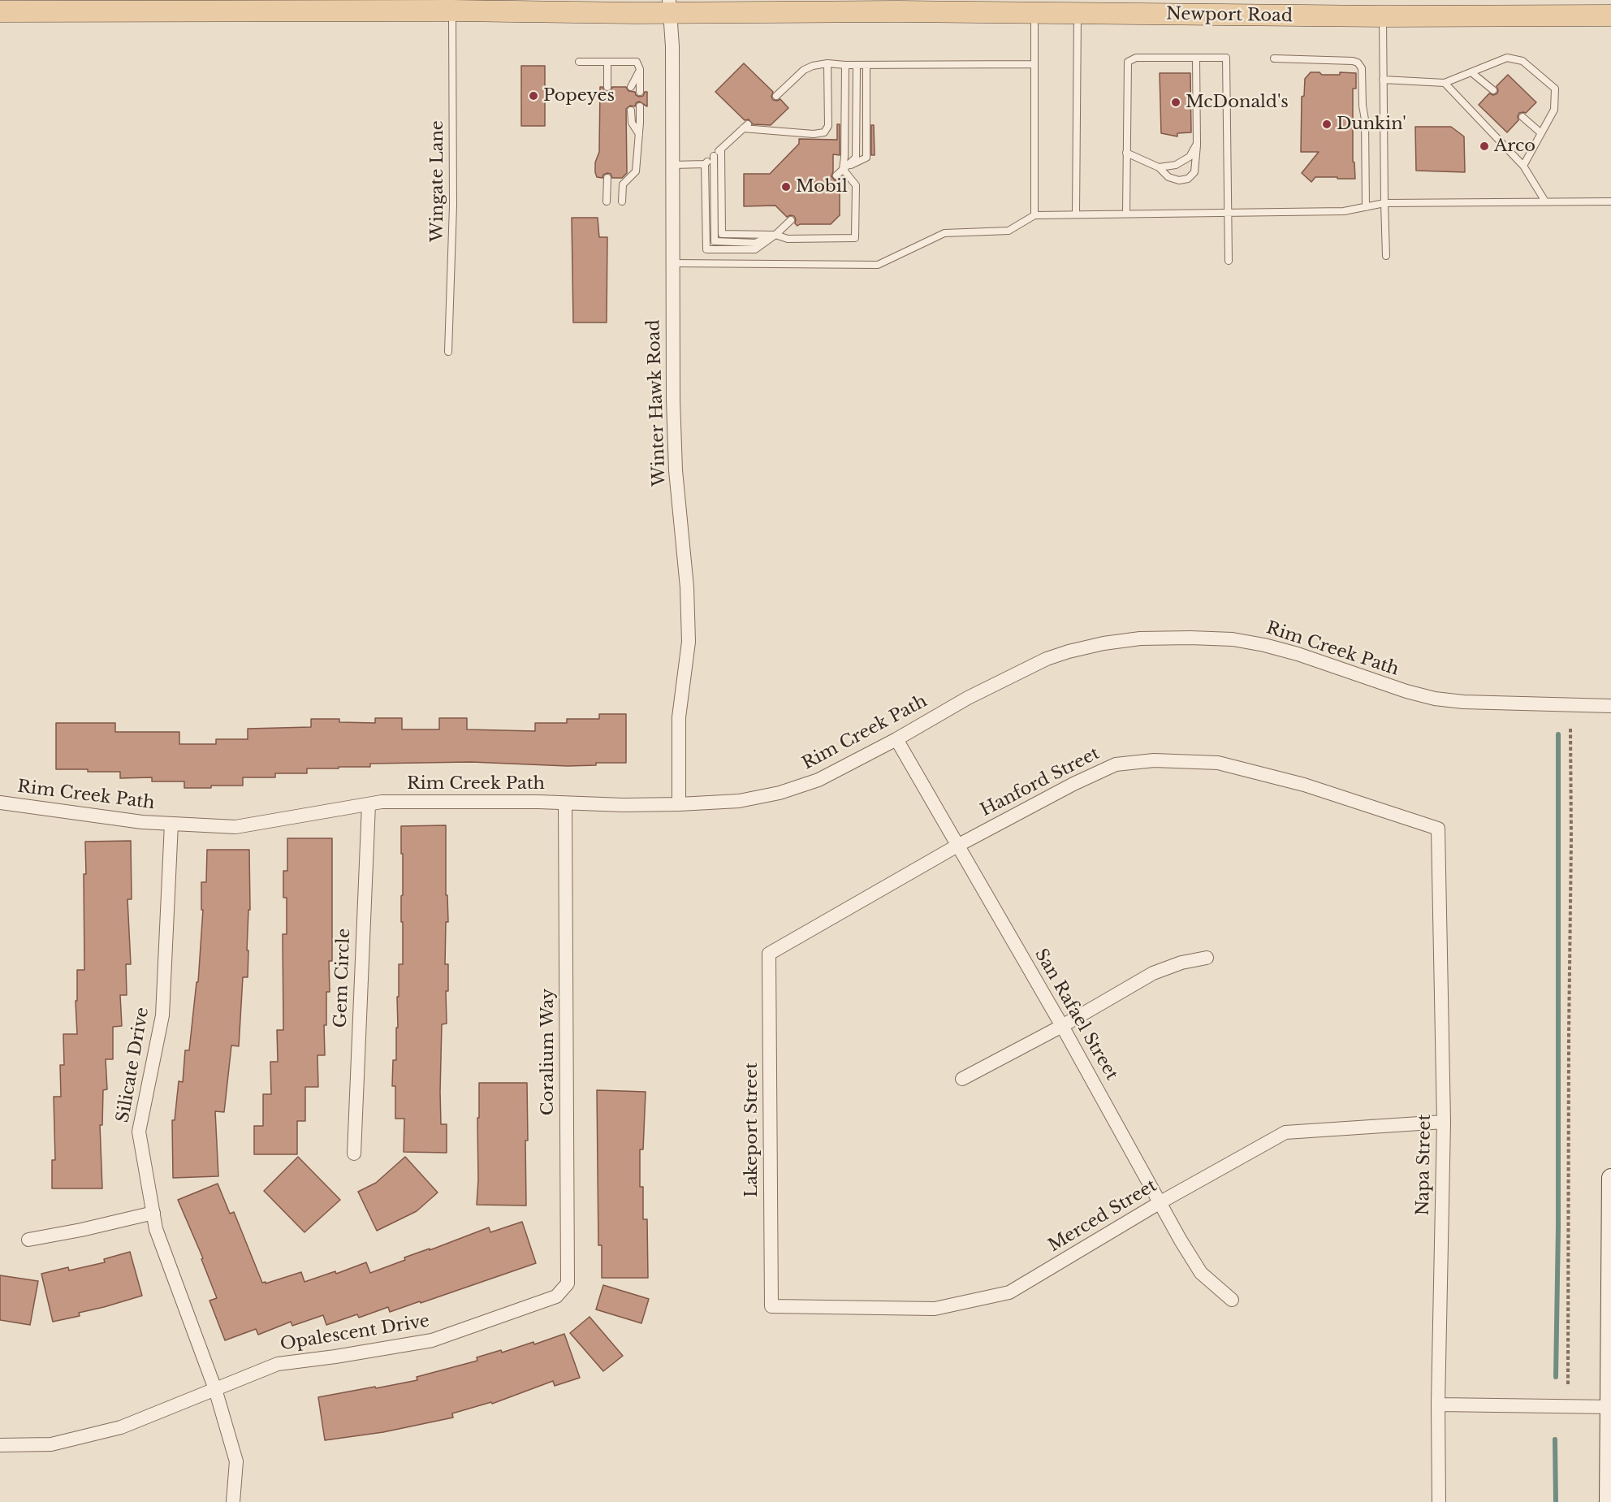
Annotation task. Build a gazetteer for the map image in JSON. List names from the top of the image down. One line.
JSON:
{"streets":{"main road":["Newport Road"],"street":["Winter Hawk Road","Rim Creek Path","Hanford Street","Gem Circle","San Rafael Street","Coralium Way","Silicate Drive","Lakeport Street","Napa Street","Merced Street","Opalescent Drive"],"lane":["Wingate Lane"]},"crossings":[["Newport Road","Wingate Lane"],["Newport Road","Winter Hawk Road"],["Winter Hawk Road","Rim Creek Path"],["Rim Creek Path","Gem Circle"],["Rim Creek Path","San Rafael Street"],["Rim Creek Path","Coralium Way"],["Rim Creek Path","Silicate Drive"],["Hanford Street","San Rafael Street"],["Hanford Street","Lakeport Street"],["Hanford Street","Napa Street"],["San Rafael Street","Merced Street"],["Coralium Way","Opalescent Drive"],["Silicate Drive","Opalescent Drive"],["Lakeport Street","Merced Street"],["Napa Street","Merced Street"]],"places":["Popeyes","McDonald's","Dunkin'","Arco","Mobil"]}
